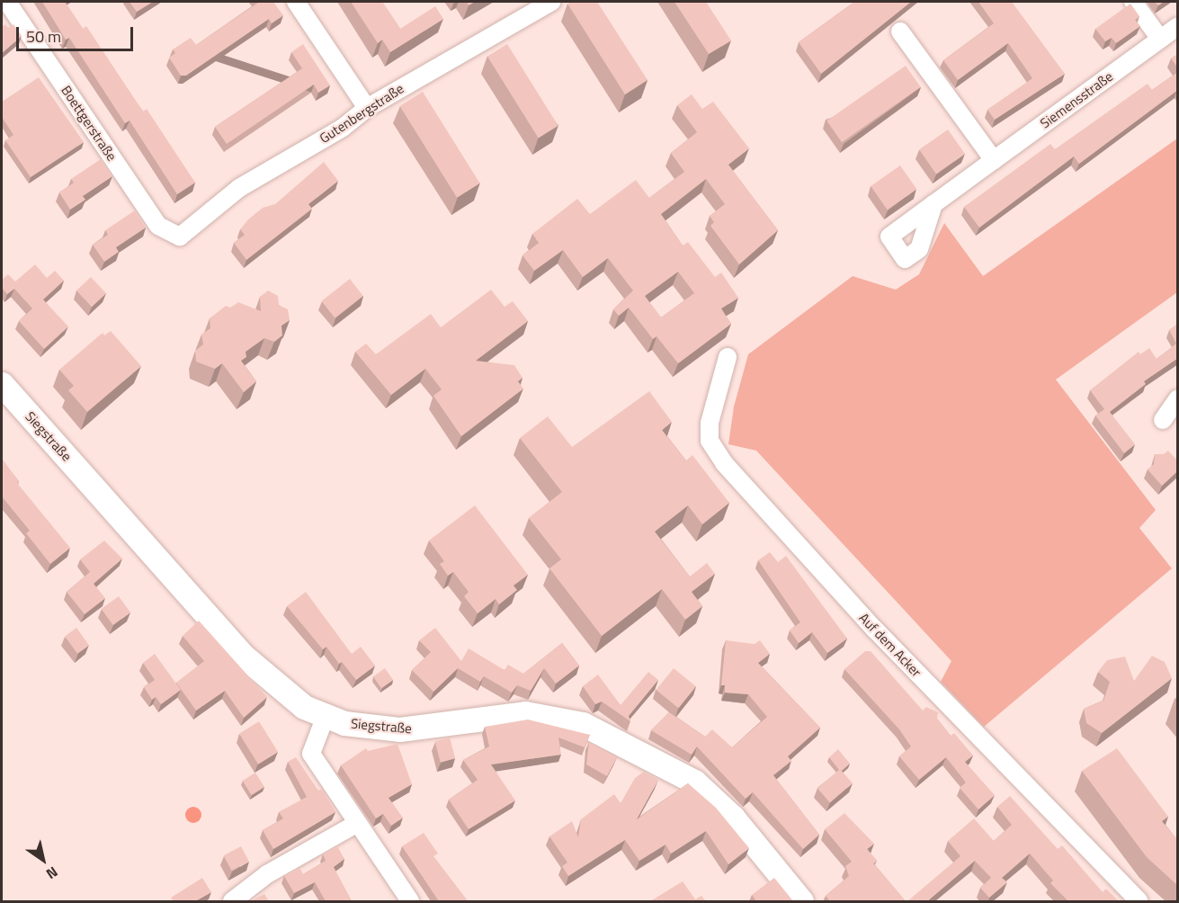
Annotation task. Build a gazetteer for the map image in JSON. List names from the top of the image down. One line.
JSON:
{"streets":{"main road":["Siegstraße"],"street":["Siemensstraße","Gutenbergstraße","Boettgerstraße","Auf dem Acker"]},"crossings":[["Gutenbergstraße","Boettgerstraße"]],"scale_bar":"50 m","north":"bottom right"}
